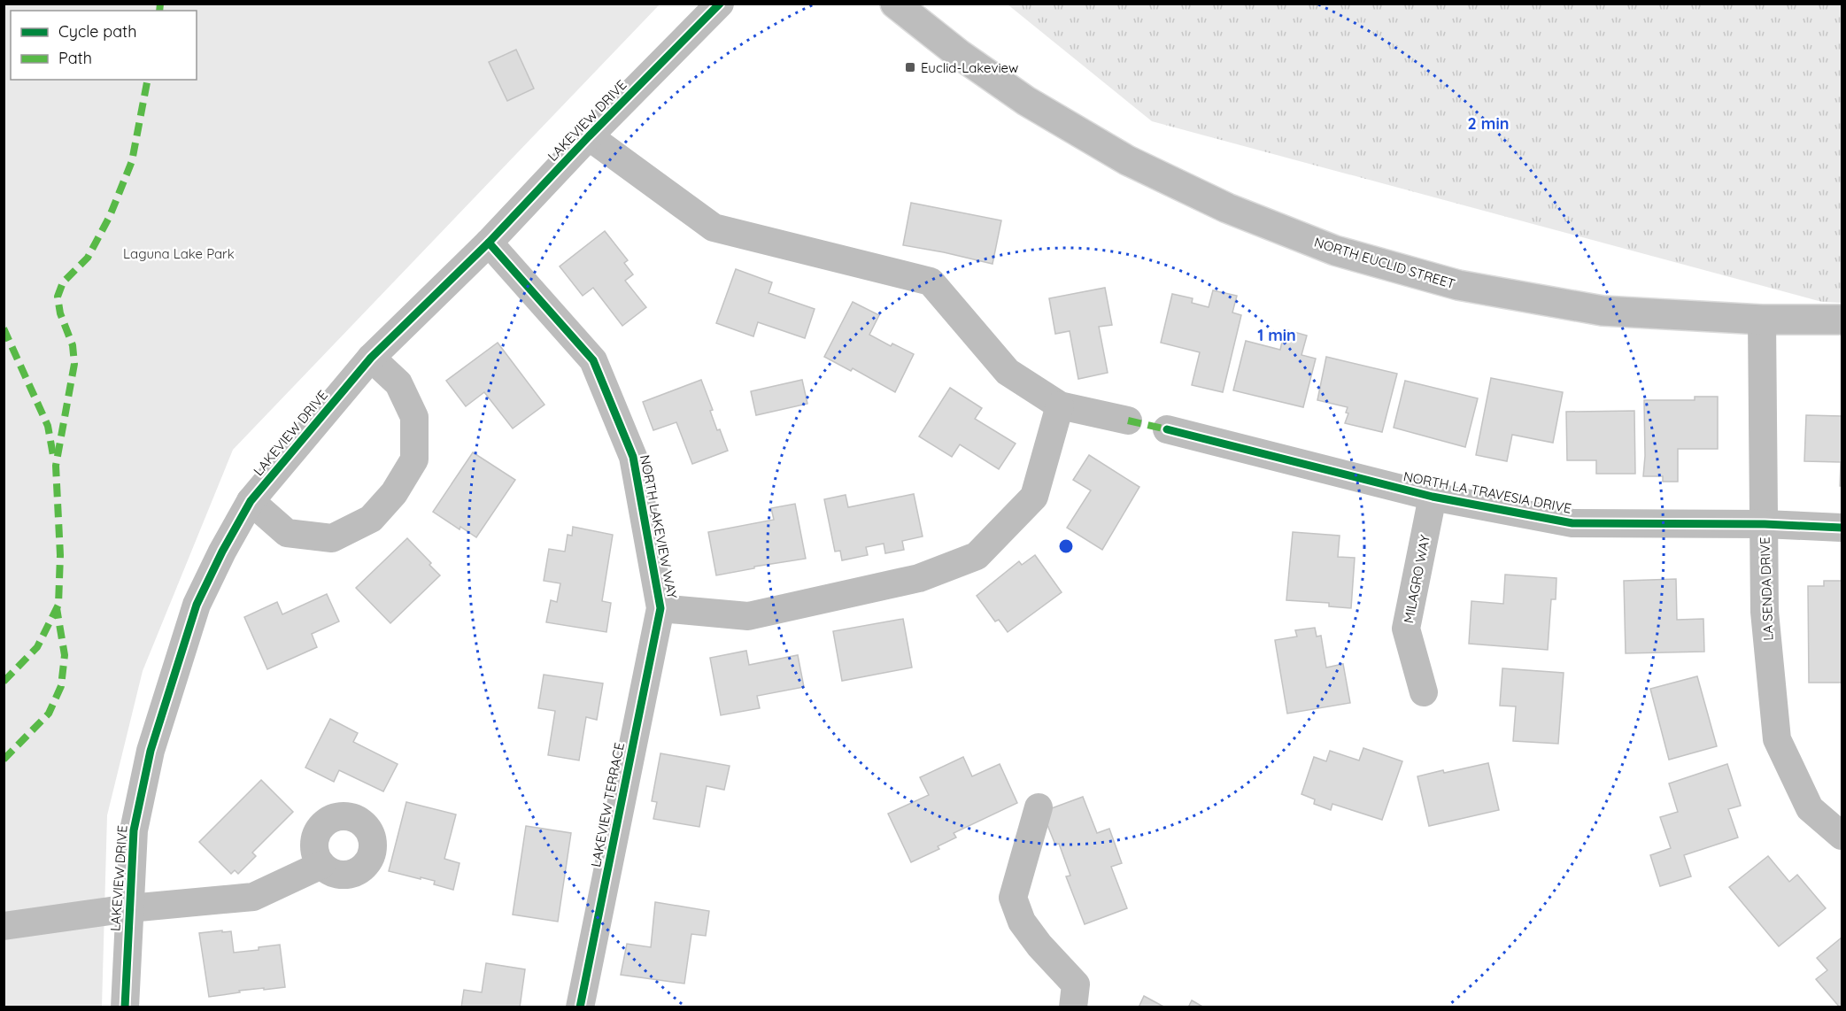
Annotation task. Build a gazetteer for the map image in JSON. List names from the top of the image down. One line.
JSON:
{"streets":{"main road":["NORTH EUCLID STREET"],"street":["LAKEVIEW DRIVE","NORTH LA TRAVESIA DRIVE","NORTH LAKEVIEW WAY","MILAGRO WAY","LA SENDA DRIVE","LAKEVIEW TERRACE"]},"crossings":[["LAKEVIEW DRIVE","NORTH LAKEVIEW WAY"],["NORTH EUCLID STREET","LA SENDA DRIVE"],["NORTH LA TRAVESIA DRIVE","MILAGRO WAY"],["NORTH LA TRAVESIA DRIVE","LA SENDA DRIVE"],["NORTH LAKEVIEW WAY","LAKEVIEW TERRACE"]],"parks":["Laguna Lake Park"],"places":{"transit":["Euclid-Lakeview"]},"legend":["Cycle path","Path"],"rings":["2 min","1 min"]}
